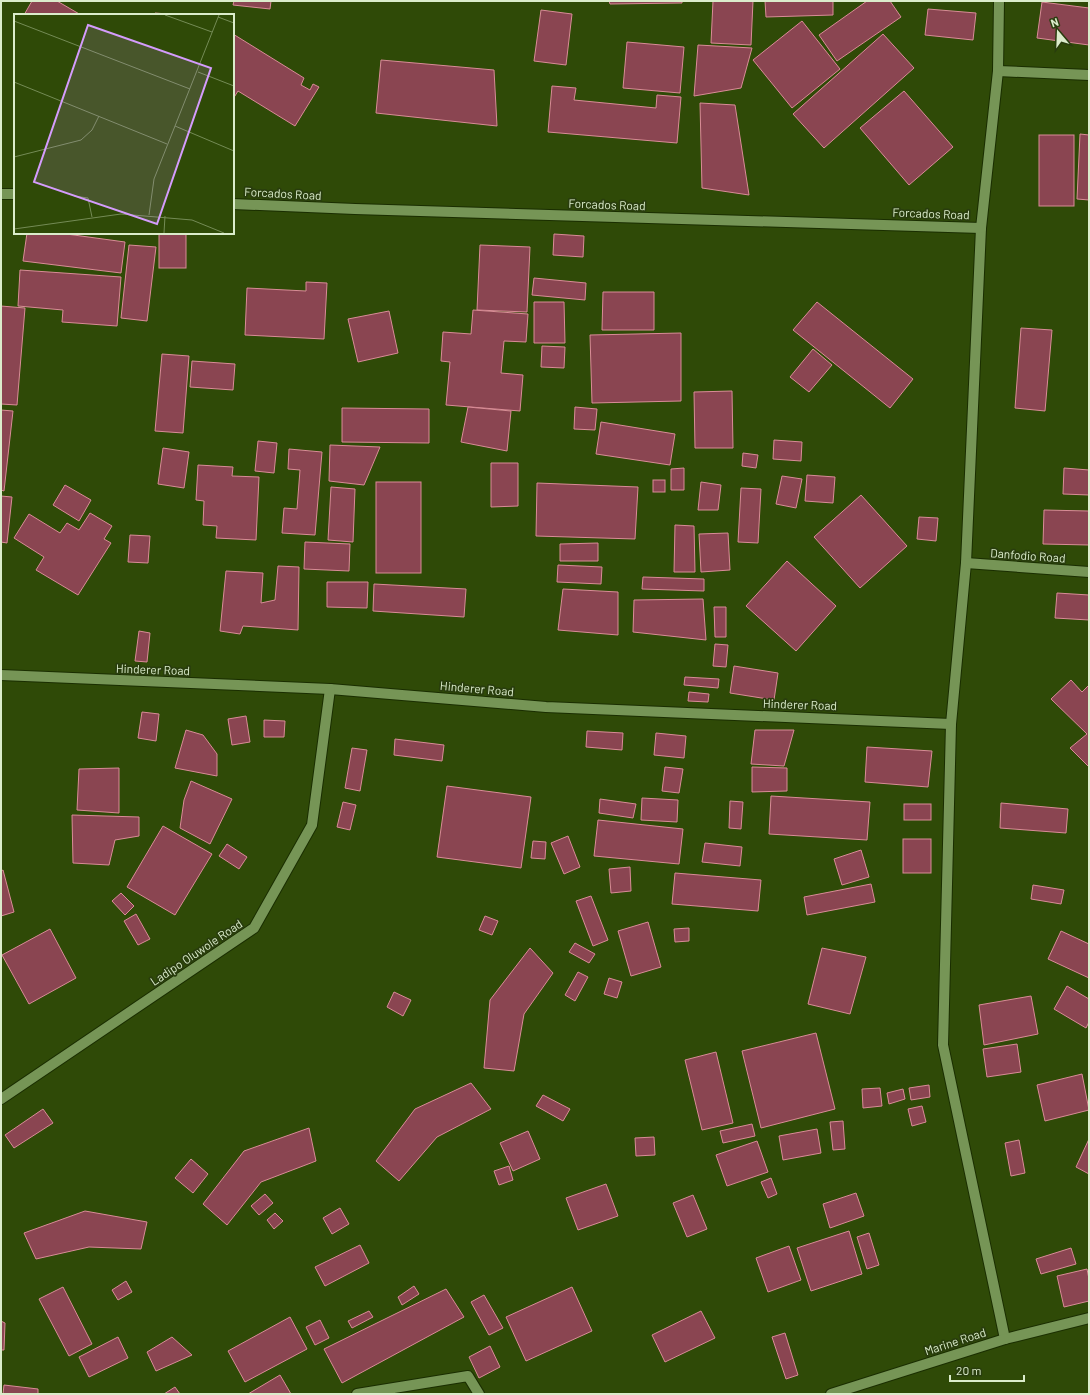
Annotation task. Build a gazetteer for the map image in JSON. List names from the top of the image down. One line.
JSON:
{"streets":{"street":["Forcados Road","Danfodio Road","Hinderer Road","Ladipo Oluwole Road","Marine Road"]},"crossings":[["Hinderer Road","Ladipo Oluwole Road"]],"scale_bar":"20 m","north":"top"}
